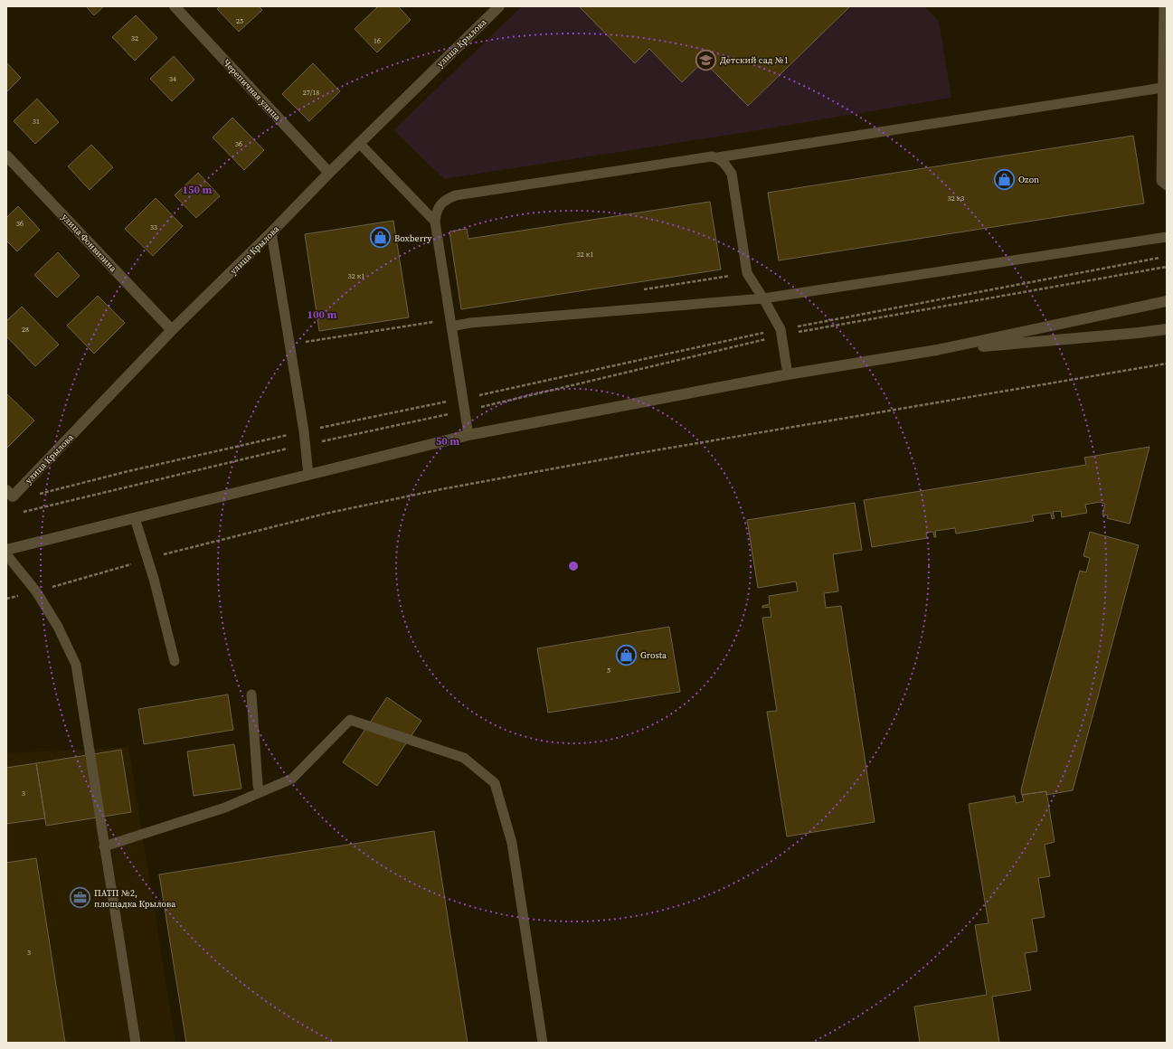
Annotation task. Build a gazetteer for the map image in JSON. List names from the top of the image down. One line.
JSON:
{"streets":{"street":["улица Крылова","Черепичная улица","улица Фонвизина"]},"crossings":[["улица Крылова","Черепичная улица"],["улица Крылова","улица Фонвизина"]],"places":{"school or university":["Детский сад №1"],"shop":["Ozon","Boxberry","Grosta"],"office":["ПАТП №2, площадка Крылова"]},"house_numbers":["25","32","16","34","27/18","31","36","32 к3","36","33","32 к1","32 к1","28","5","3","3"],"rings":["150 m","100 m","50 m"]}
